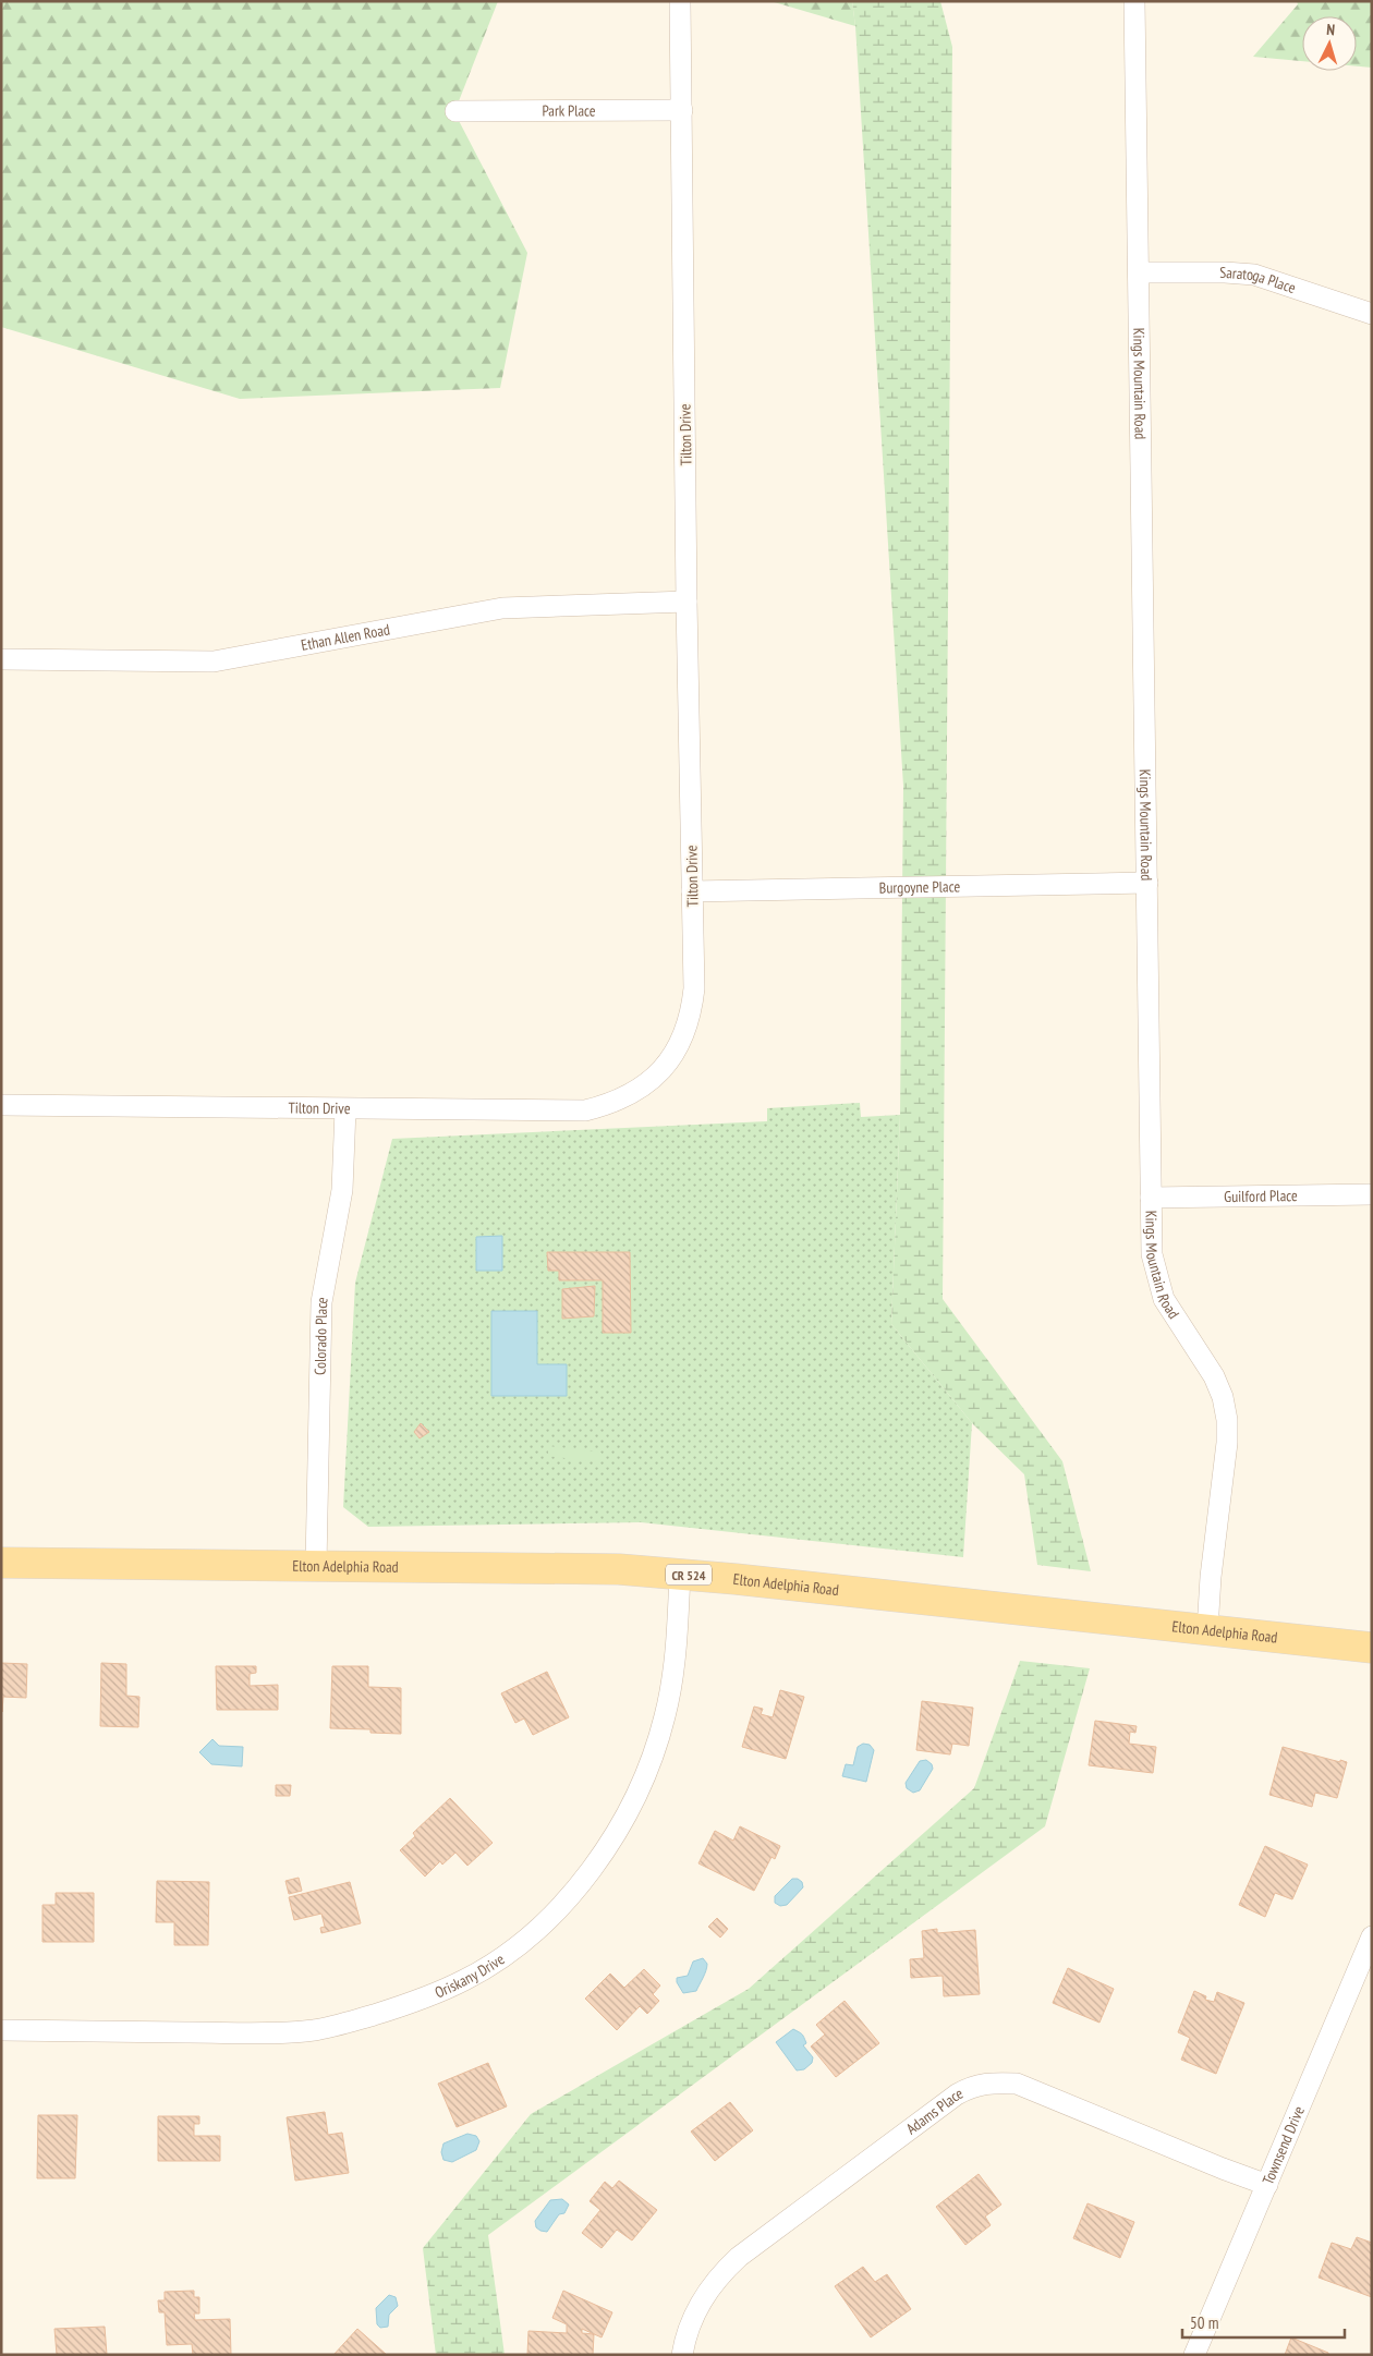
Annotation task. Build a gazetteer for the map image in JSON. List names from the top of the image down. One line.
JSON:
{"streets":{"main road":["Elton Adelphia Road","CR 524"],"street":["Park Place","Saratoga Place","Kings Mountain Road","Tilton Drive","Ethan Allen Road","Burgoyne Place","Guilford Place","Colorado Place","Oriskany Drive","Adams Place","Townsend Drive"]},"crossings":[["Park Place","Tilton Drive"],["Saratoga Place","Kings Mountain Road"],["Kings Mountain Road","Burgoyne Place"],["Kings Mountain Road","Guilford Place"],["Kings Mountain Road","Elton Adelphia Road"],["Tilton Drive","Ethan Allen Road"],["Tilton Drive","Burgoyne Place"],["Tilton Drive","Colorado Place"],["Colorado Place","Elton Adelphia Road"],["Elton Adelphia Road","Oriskany Drive"],["Adams Place","Townsend Drive"]],"scale_bar":"50 m","north":"top"}
